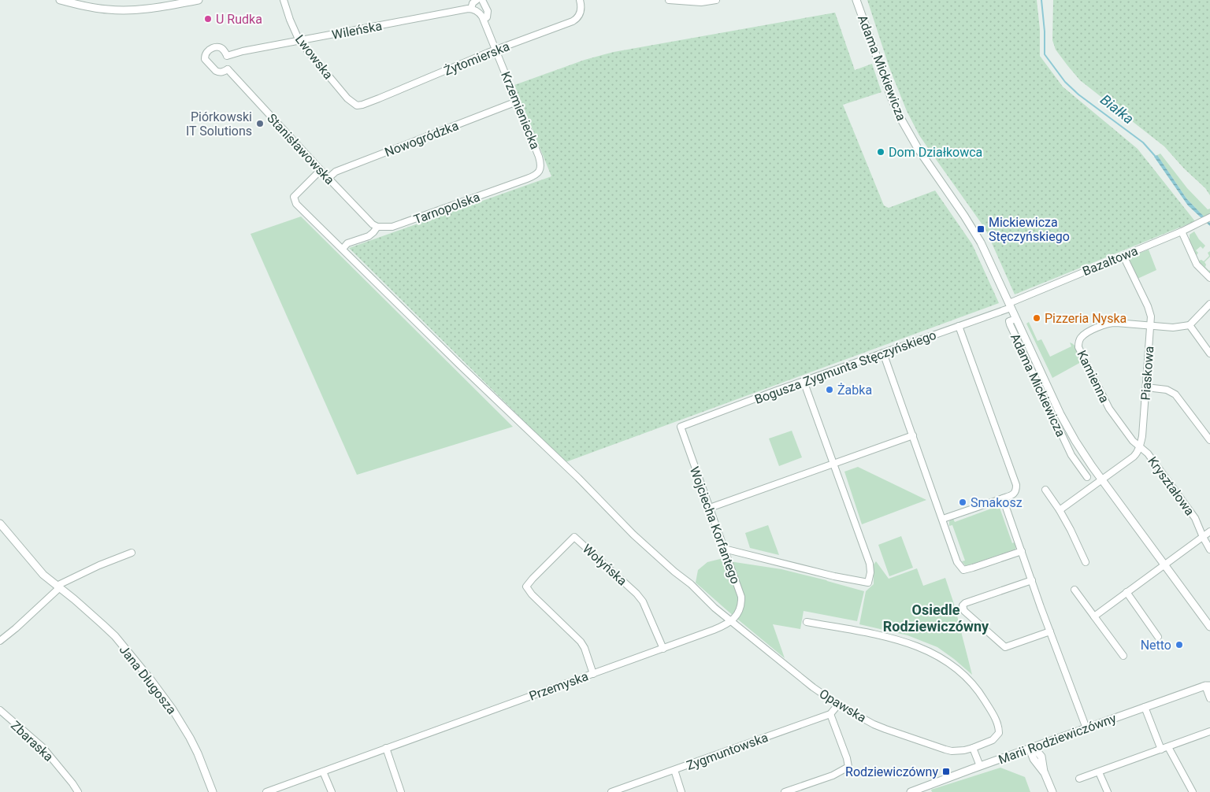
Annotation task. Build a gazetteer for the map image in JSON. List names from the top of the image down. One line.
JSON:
{"streets":{"street":["Wileńska","Lwowska","Żytomierska","Adama Mickiewicza","Krzemieniecka","Nowogródzka","Stanisławowska","Tarnopolska","Bazaltowa","Bogusza Zygmunta Stęczyńskiego","Piaskowa","Kamienna","Kryształowa","Wojciecha Korfantego","Wołyńska","Jana Długosza","Przemyska","Opawska","Marii Rodziewiczówny","Zbaraska","Zygmuntowska"]},"crossings":[["Wileńska","Lwowska"],["Wileńska","Stanisławowska"],["Lwowska","Żytomierska"],["Żytomierska","Krzemieniecka"],["Adama Mickiewicza","Bazaltowa"],["Adama Mickiewicza","Bogusza Zygmunta Stęczyńskiego"],["Krzemieniecka","Nowogródzka"],["Krzemieniecka","Tarnopolska"],["Nowogródzka","Stanisławowska"],["Stanisławowska","Tarnopolska"],["Stanisławowska","Opawska"],["Bazaltowa","Bogusza Zygmunta Stęczyńskiego"],["Bazaltowa","Piaskowa"],["Bogusza Zygmunta Stęczyńskiego","Wojciecha Korfantego"],["Piaskowa","Kamienna"],["Piaskowa","Kryształowa"],["Kamienna","Kryształowa"],["Wojciecha Korfantego","Przemyska"],["Wojciecha Korfantego","Opawska"],["Wołyńska","Przemyska"],["Przemyska","Opawska"],["Opawska","Zygmuntowska"]],"districts":["Osiedle Rodziewiczówny"],"water":["Białka"],"places":{"other":["U Rudka","Piórkowski IT Solutions","Dom Działkowca","Pizzeria Nyska","Żabka","Smakosz","Netto"],"transit":["Mickiewicza Stęczyńskiego","Rodziewiczówny"]}}
